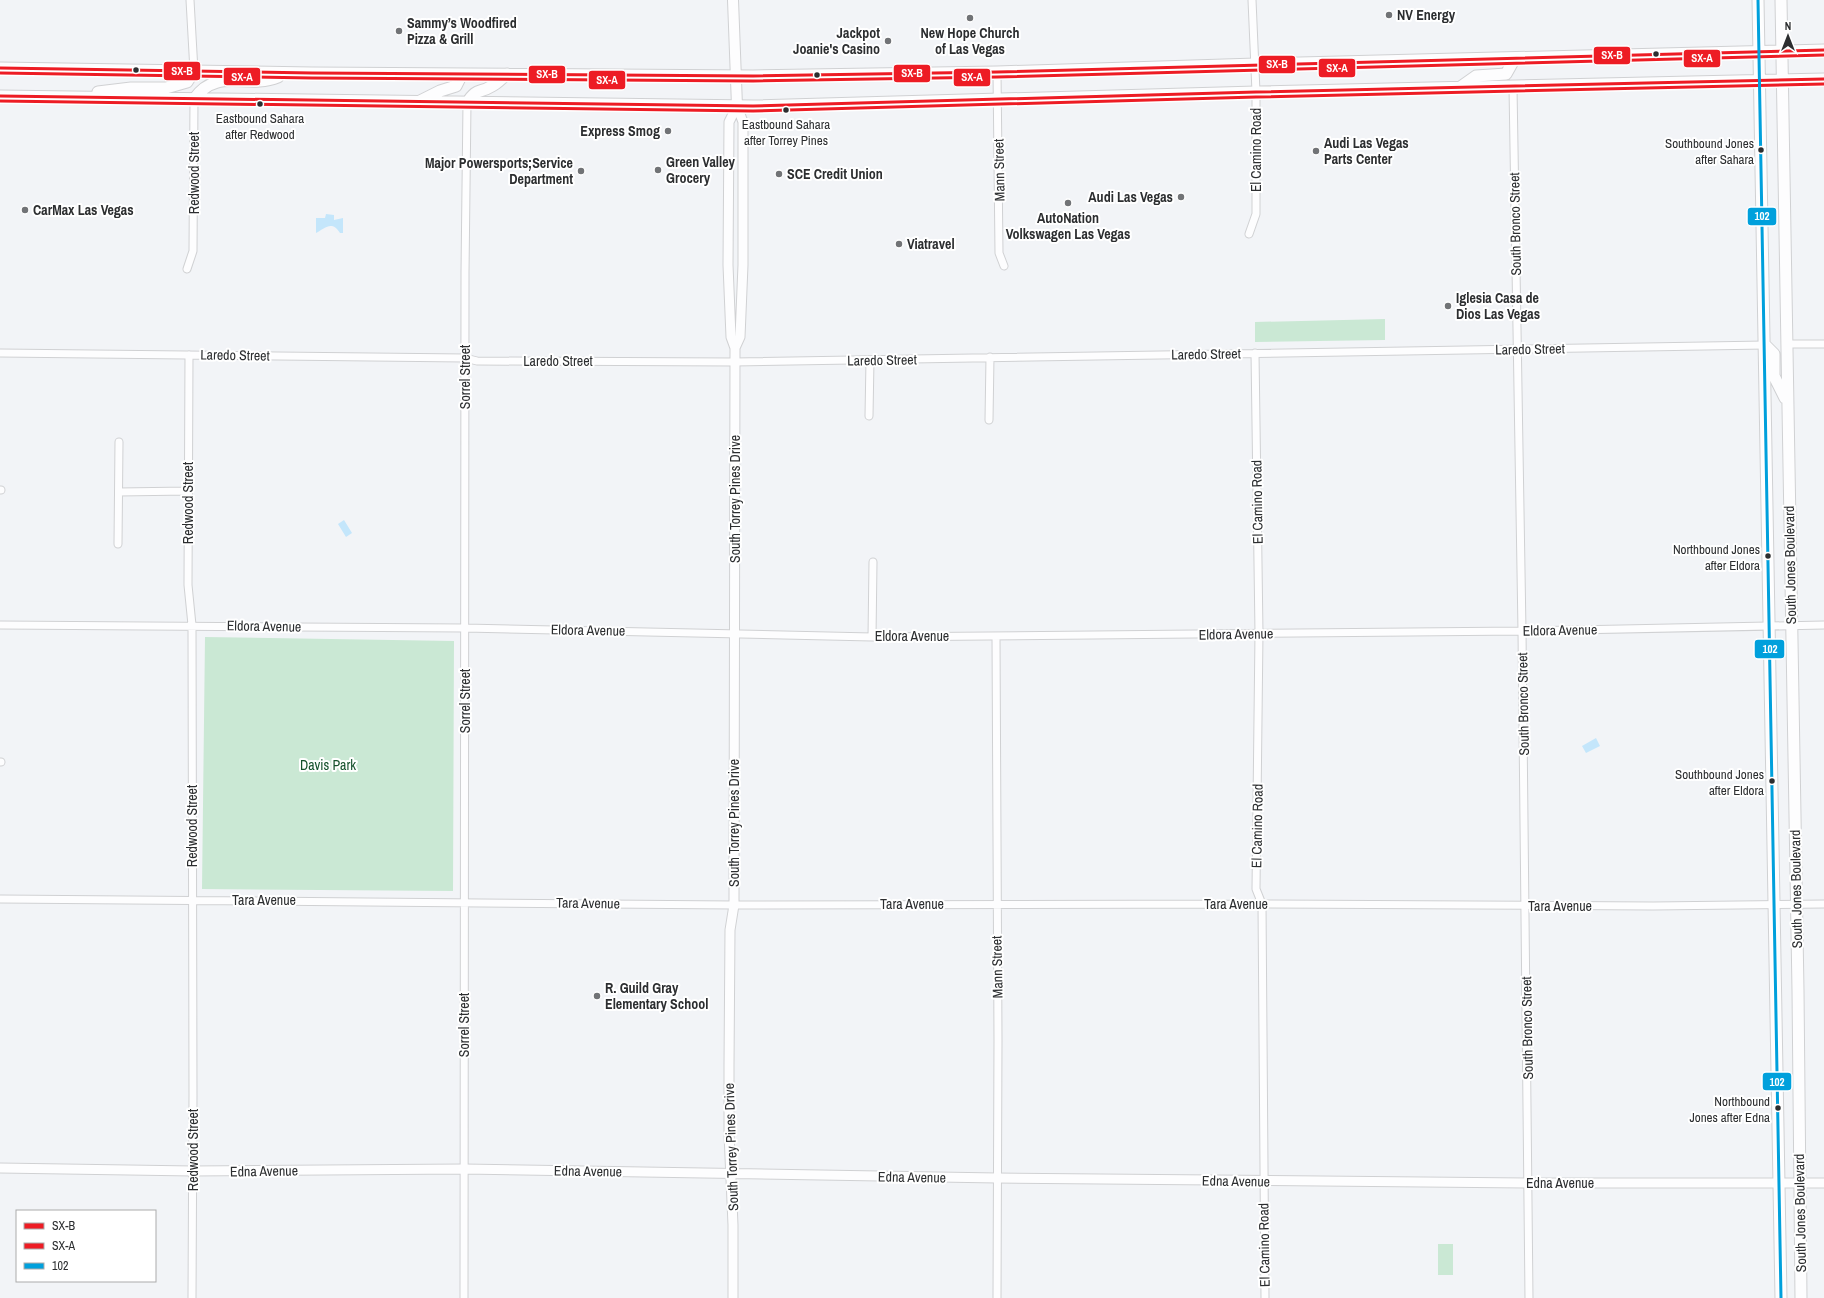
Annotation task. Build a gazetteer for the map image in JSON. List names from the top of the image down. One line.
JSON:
{"streets":{"main road":["South Torrey Pines Drive","South Jones Boulevard"],"street":["El Camino Road","Mann Street","Redwood Street","South Bronco Street","Laredo Street","Sorrel Street","Eldora Avenue","Tara Avenue","Edna Avenue"]},"crossings":[["El Camino Road","Laredo Street"],["El Camino Road","Eldora Avenue"],["El Camino Road","Tara Avenue"],["El Camino Road","Edna Avenue"],["Mann Street","Eldora Avenue"],["Mann Street","Tara Avenue"],["Mann Street","Edna Avenue"],["Redwood Street","Laredo Street"],["Redwood Street","Eldora Avenue"],["Redwood Street","Tara Avenue"],["Redwood Street","Edna Avenue"],["South Bronco Street","Laredo Street"],["South Bronco Street","Eldora Avenue"],["South Bronco Street","Tara Avenue"],["South Bronco Street","Edna Avenue"],["Laredo Street","Sorrel Street"],["Laredo Street","South Torrey Pines Drive"],["Laredo Street","South Jones Boulevard"],["Sorrel Street","Eldora Avenue"],["Sorrel Street","Tara Avenue"],["Sorrel Street","Edna Avenue"],["South Torrey Pines Drive","Eldora Avenue"],["South Torrey Pines Drive","Tara Avenue"],["South Torrey Pines Drive","Edna Avenue"],["South Jones Boulevard","Eldora Avenue"],["South Jones Boulevard","Tara Avenue"],["South Jones Boulevard","Edna Avenue"]],"parks":["Davis Park"],"places":["NV Energy","New Hope Church of Las Vegas","Sammy’s Woodfired Pizza & Grill","Jackpot Joanie's Casino","Eastbound Sahara after Redwood","Eastbound Sahara after Torrey Pines","Express Smog","Southbound Jones after Sahara","Audi Las Vegas Parts Center","Green Valley Grocery","Major Powersports;Service Department","SCE Credit Union","Audi Las Vegas","AutoNation Volkswagen Las Vegas","CarMax Las Vegas","Viatravel","Iglesia Casa de Dios Las Vegas","Northbound Jones after Eldora","Southbound Jones after Eldora","R. Guild Gray Elementary School","Northbound Jones after Edna"],"lines":["transit line 102","transit line SX-B","transit line SX-A"],"legend":["SX-B","SX-A","102"],"north":"top"}
